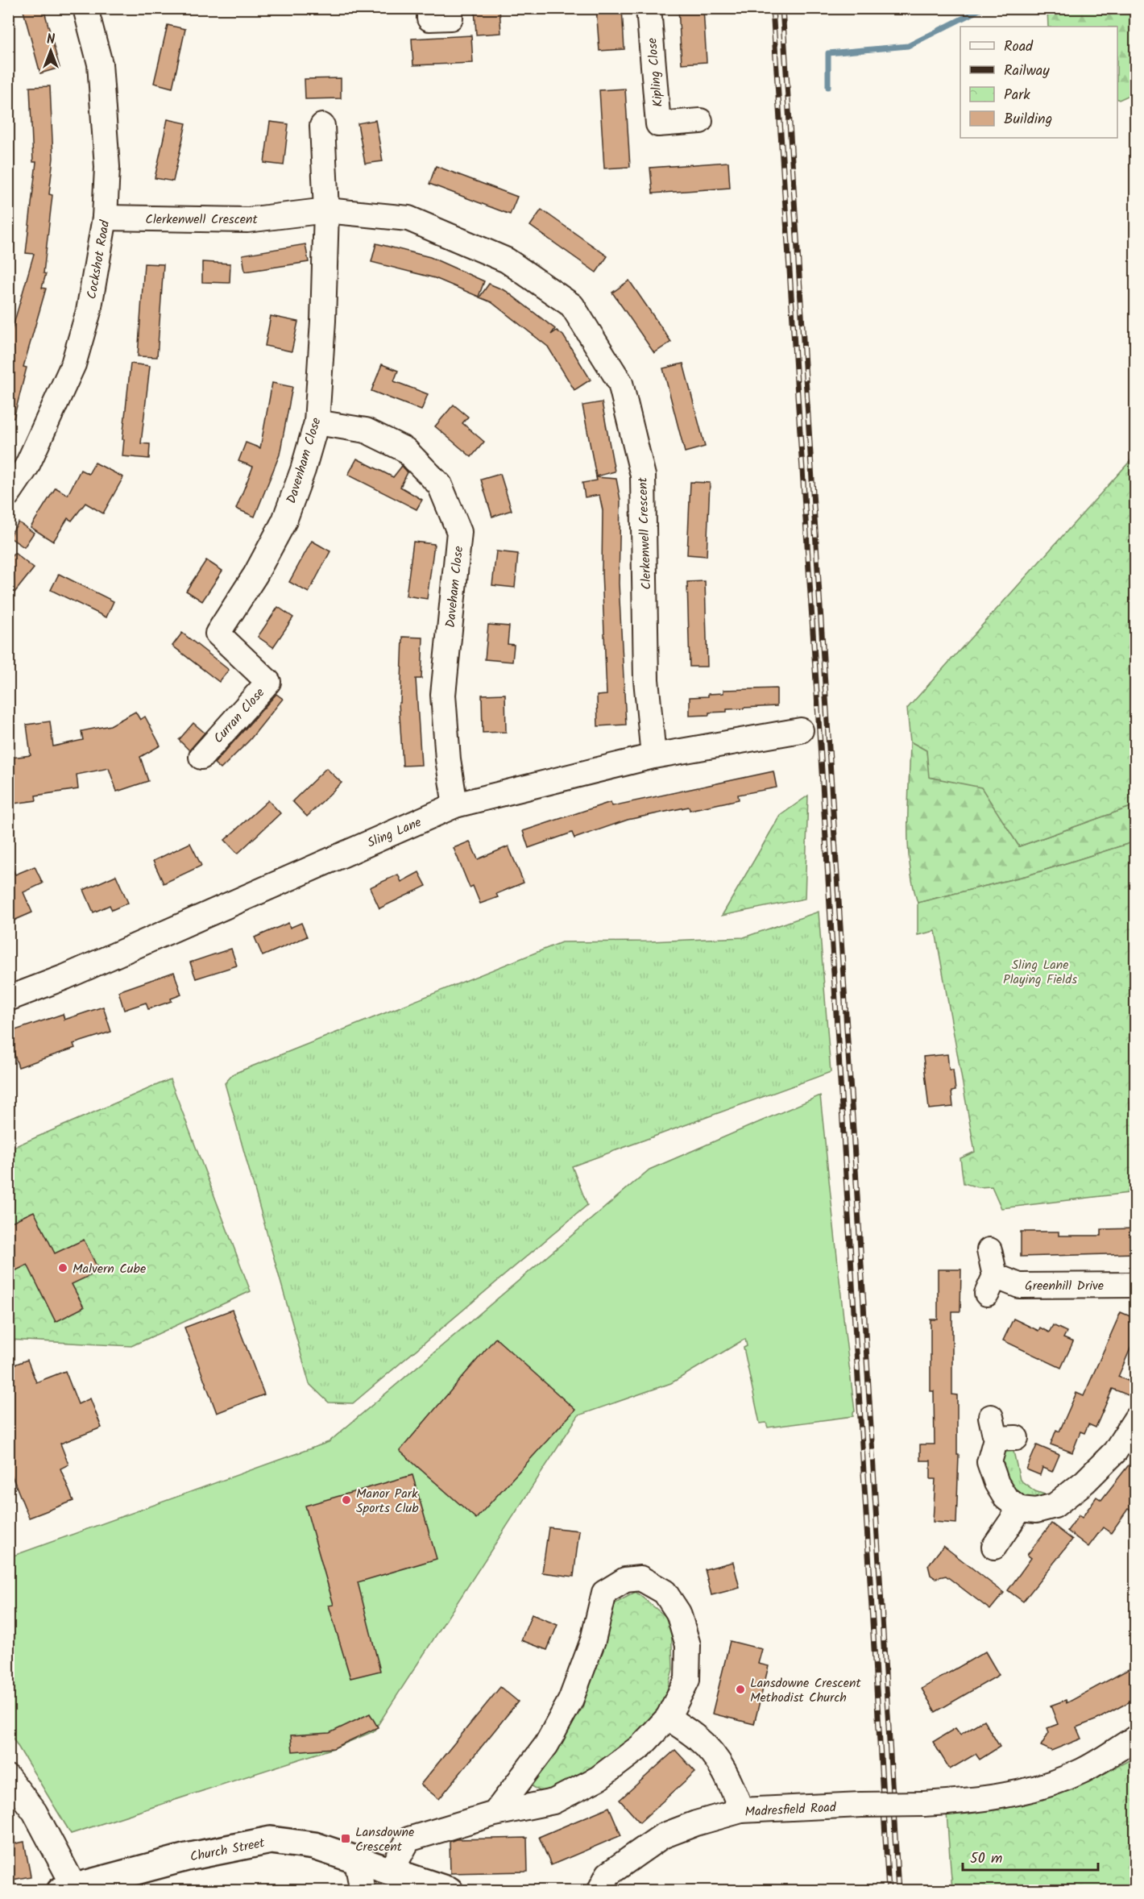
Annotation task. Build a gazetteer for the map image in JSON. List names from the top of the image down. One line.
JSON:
{"streets":{"main road":["Church Street"],"street":["Kipling Close","Clerkenwell Crescent","Cockshot Road","Davenham Close","Daveham Close","Curran Close","Sling Lane","Greenhill Drive","Madresfield Road"]},"crossings":[["Clerkenwell Crescent","Cockshot Road"],["Clerkenwell Crescent","Davenham Close"],["Clerkenwell Crescent","Sling Lane"],["Davenham Close","Daveham Close"],["Davenham Close","Curran Close"],["Daveham Close","Sling Lane"]],"parks":["Sling Lane Playing Fields"],"places":{"other":["Malvern Cube","Manor Park Sports Club","Lansdowne Crescent Methodist Church"],"transit":["Lansdowne Crescent"]},"legend":["Road","Railway","Park","Building"],"scale_bar":"50 m","north":"top"}
